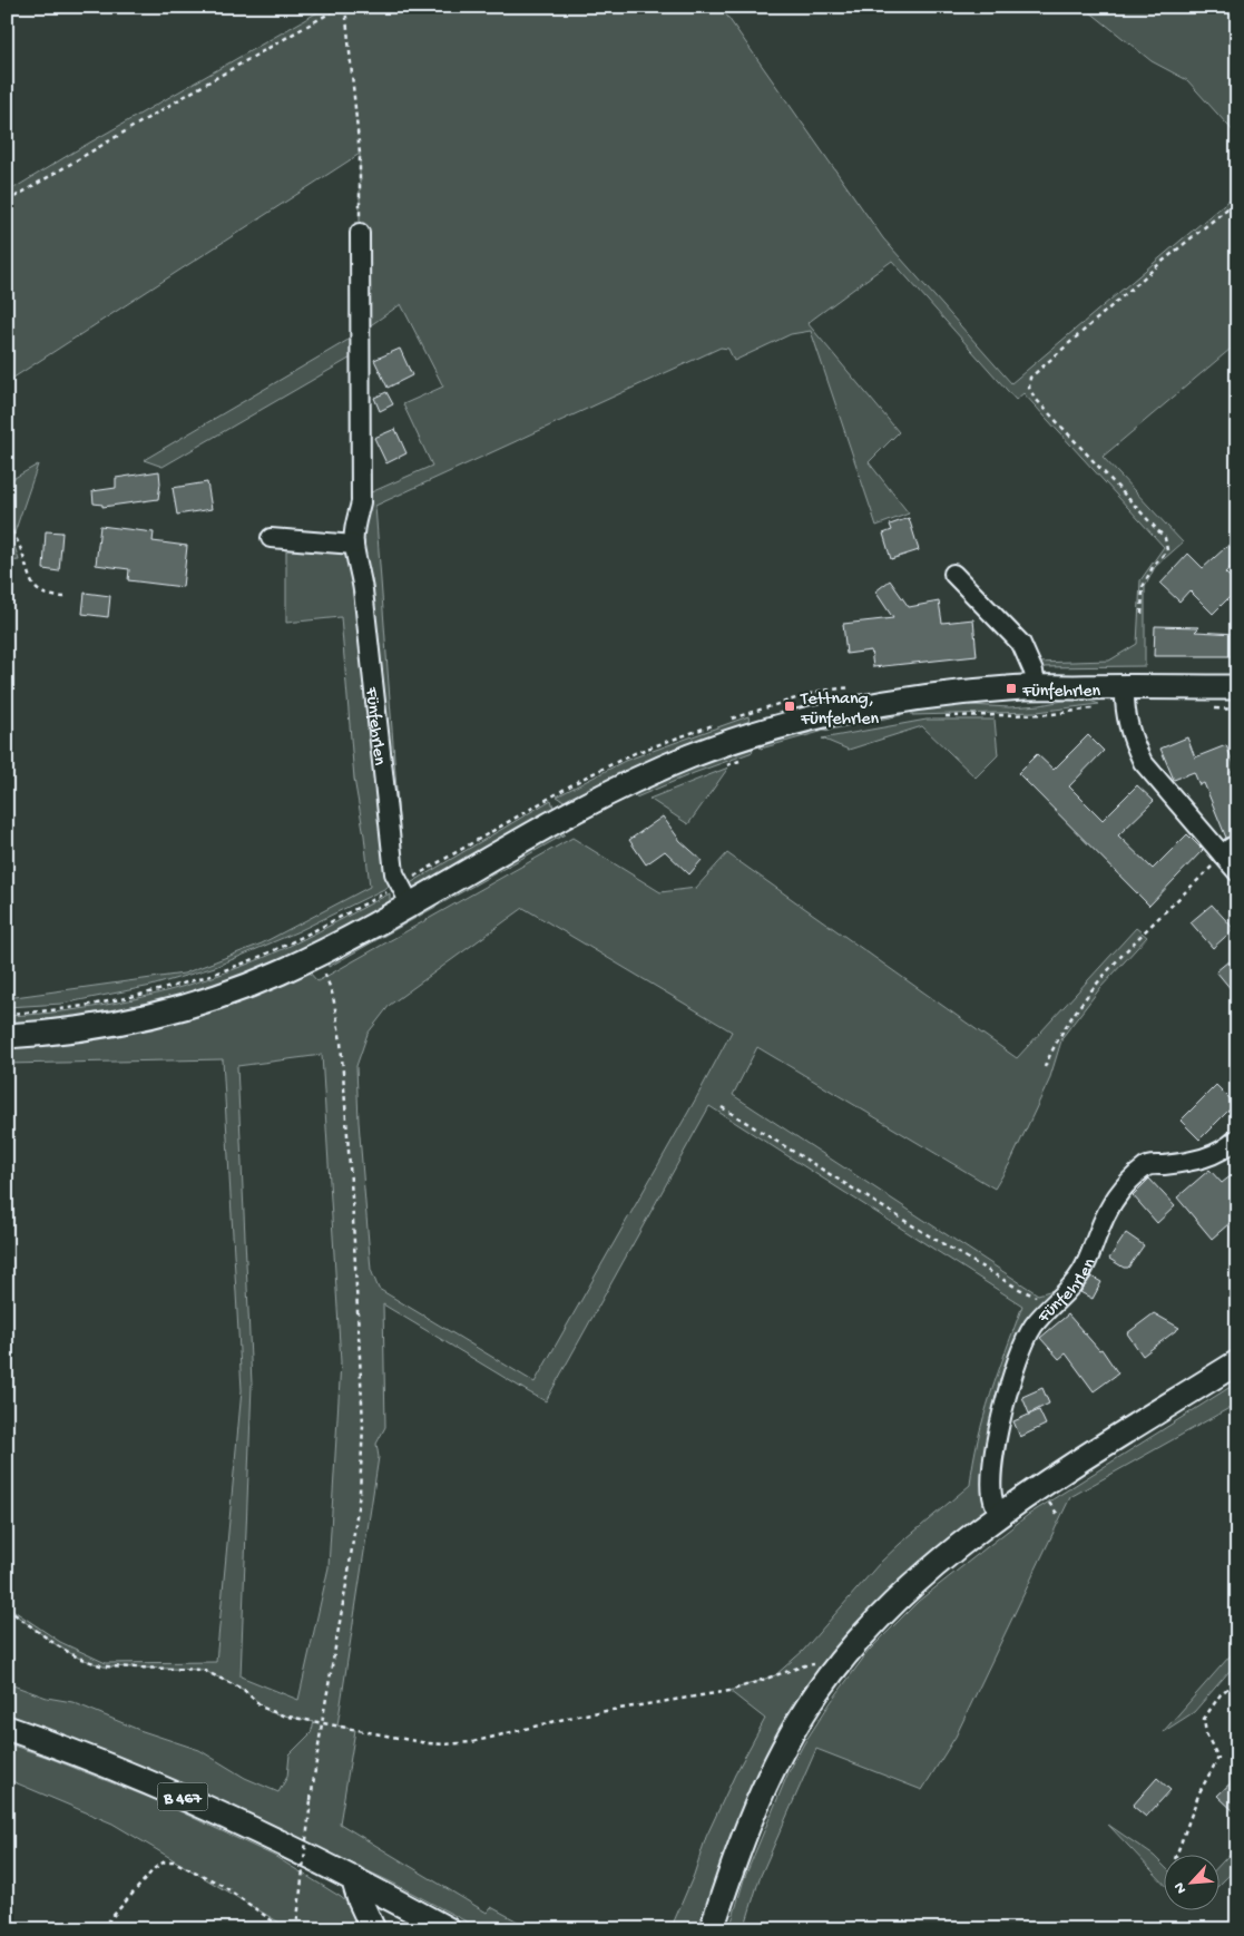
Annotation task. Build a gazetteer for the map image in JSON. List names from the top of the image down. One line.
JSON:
{"streets":{"main road":["B 467"],"street":["Fünfehrlen"]},"places":{"transit":["Fünfehrlen","Tettnang, Fünfehrlen"]},"north":"bottom left"}
